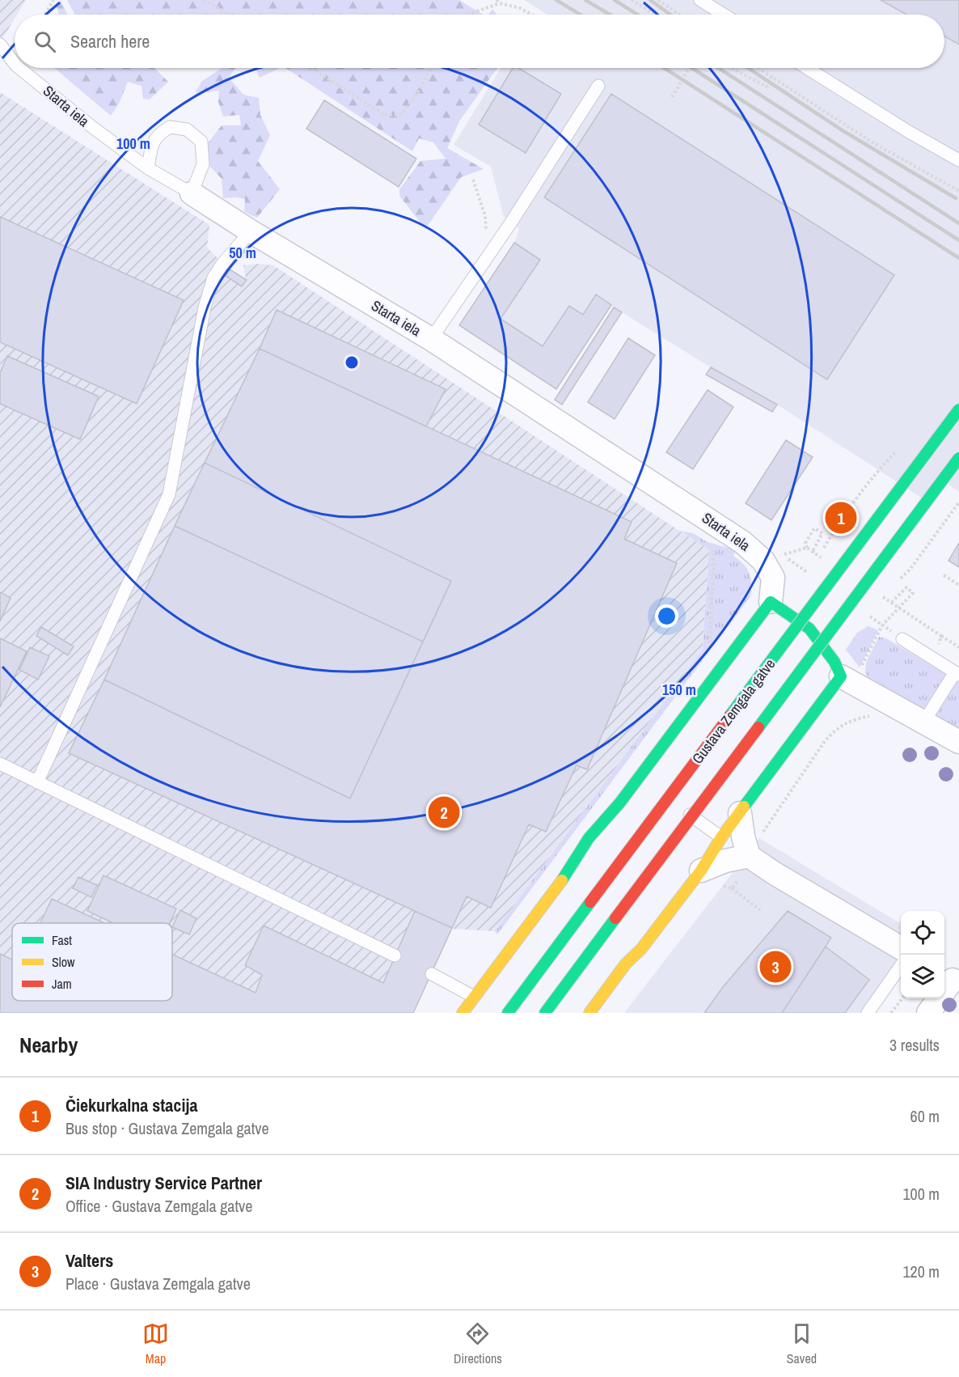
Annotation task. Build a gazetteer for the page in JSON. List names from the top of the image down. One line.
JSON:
{"streets":{"main road":["Gustava Zemgala gatve"],"street":["Starta iela"]},"legend":["Fast","Slow","Jam"],"page":{"search":"Search here","pins":["1","2","3"],"heading":["Nearby","3 results"],"list":[{"mark":"1","name":"Čiekurkalna stacija","note":"Bus stop · Gustava Zemgala gatve","value":"60 m"},{"mark":"2","name":"SIA Industry Service Partner","note":"Office · Gustava Zemgala gatve","value":"100 m"},{"mark":"3","name":"Valters","note":"Place · Gustava Zemgala gatve","value":"120 m"}],"nav":["Map","Directions","Saved"]},"rings":["100 m","50 m","150 m"]}
